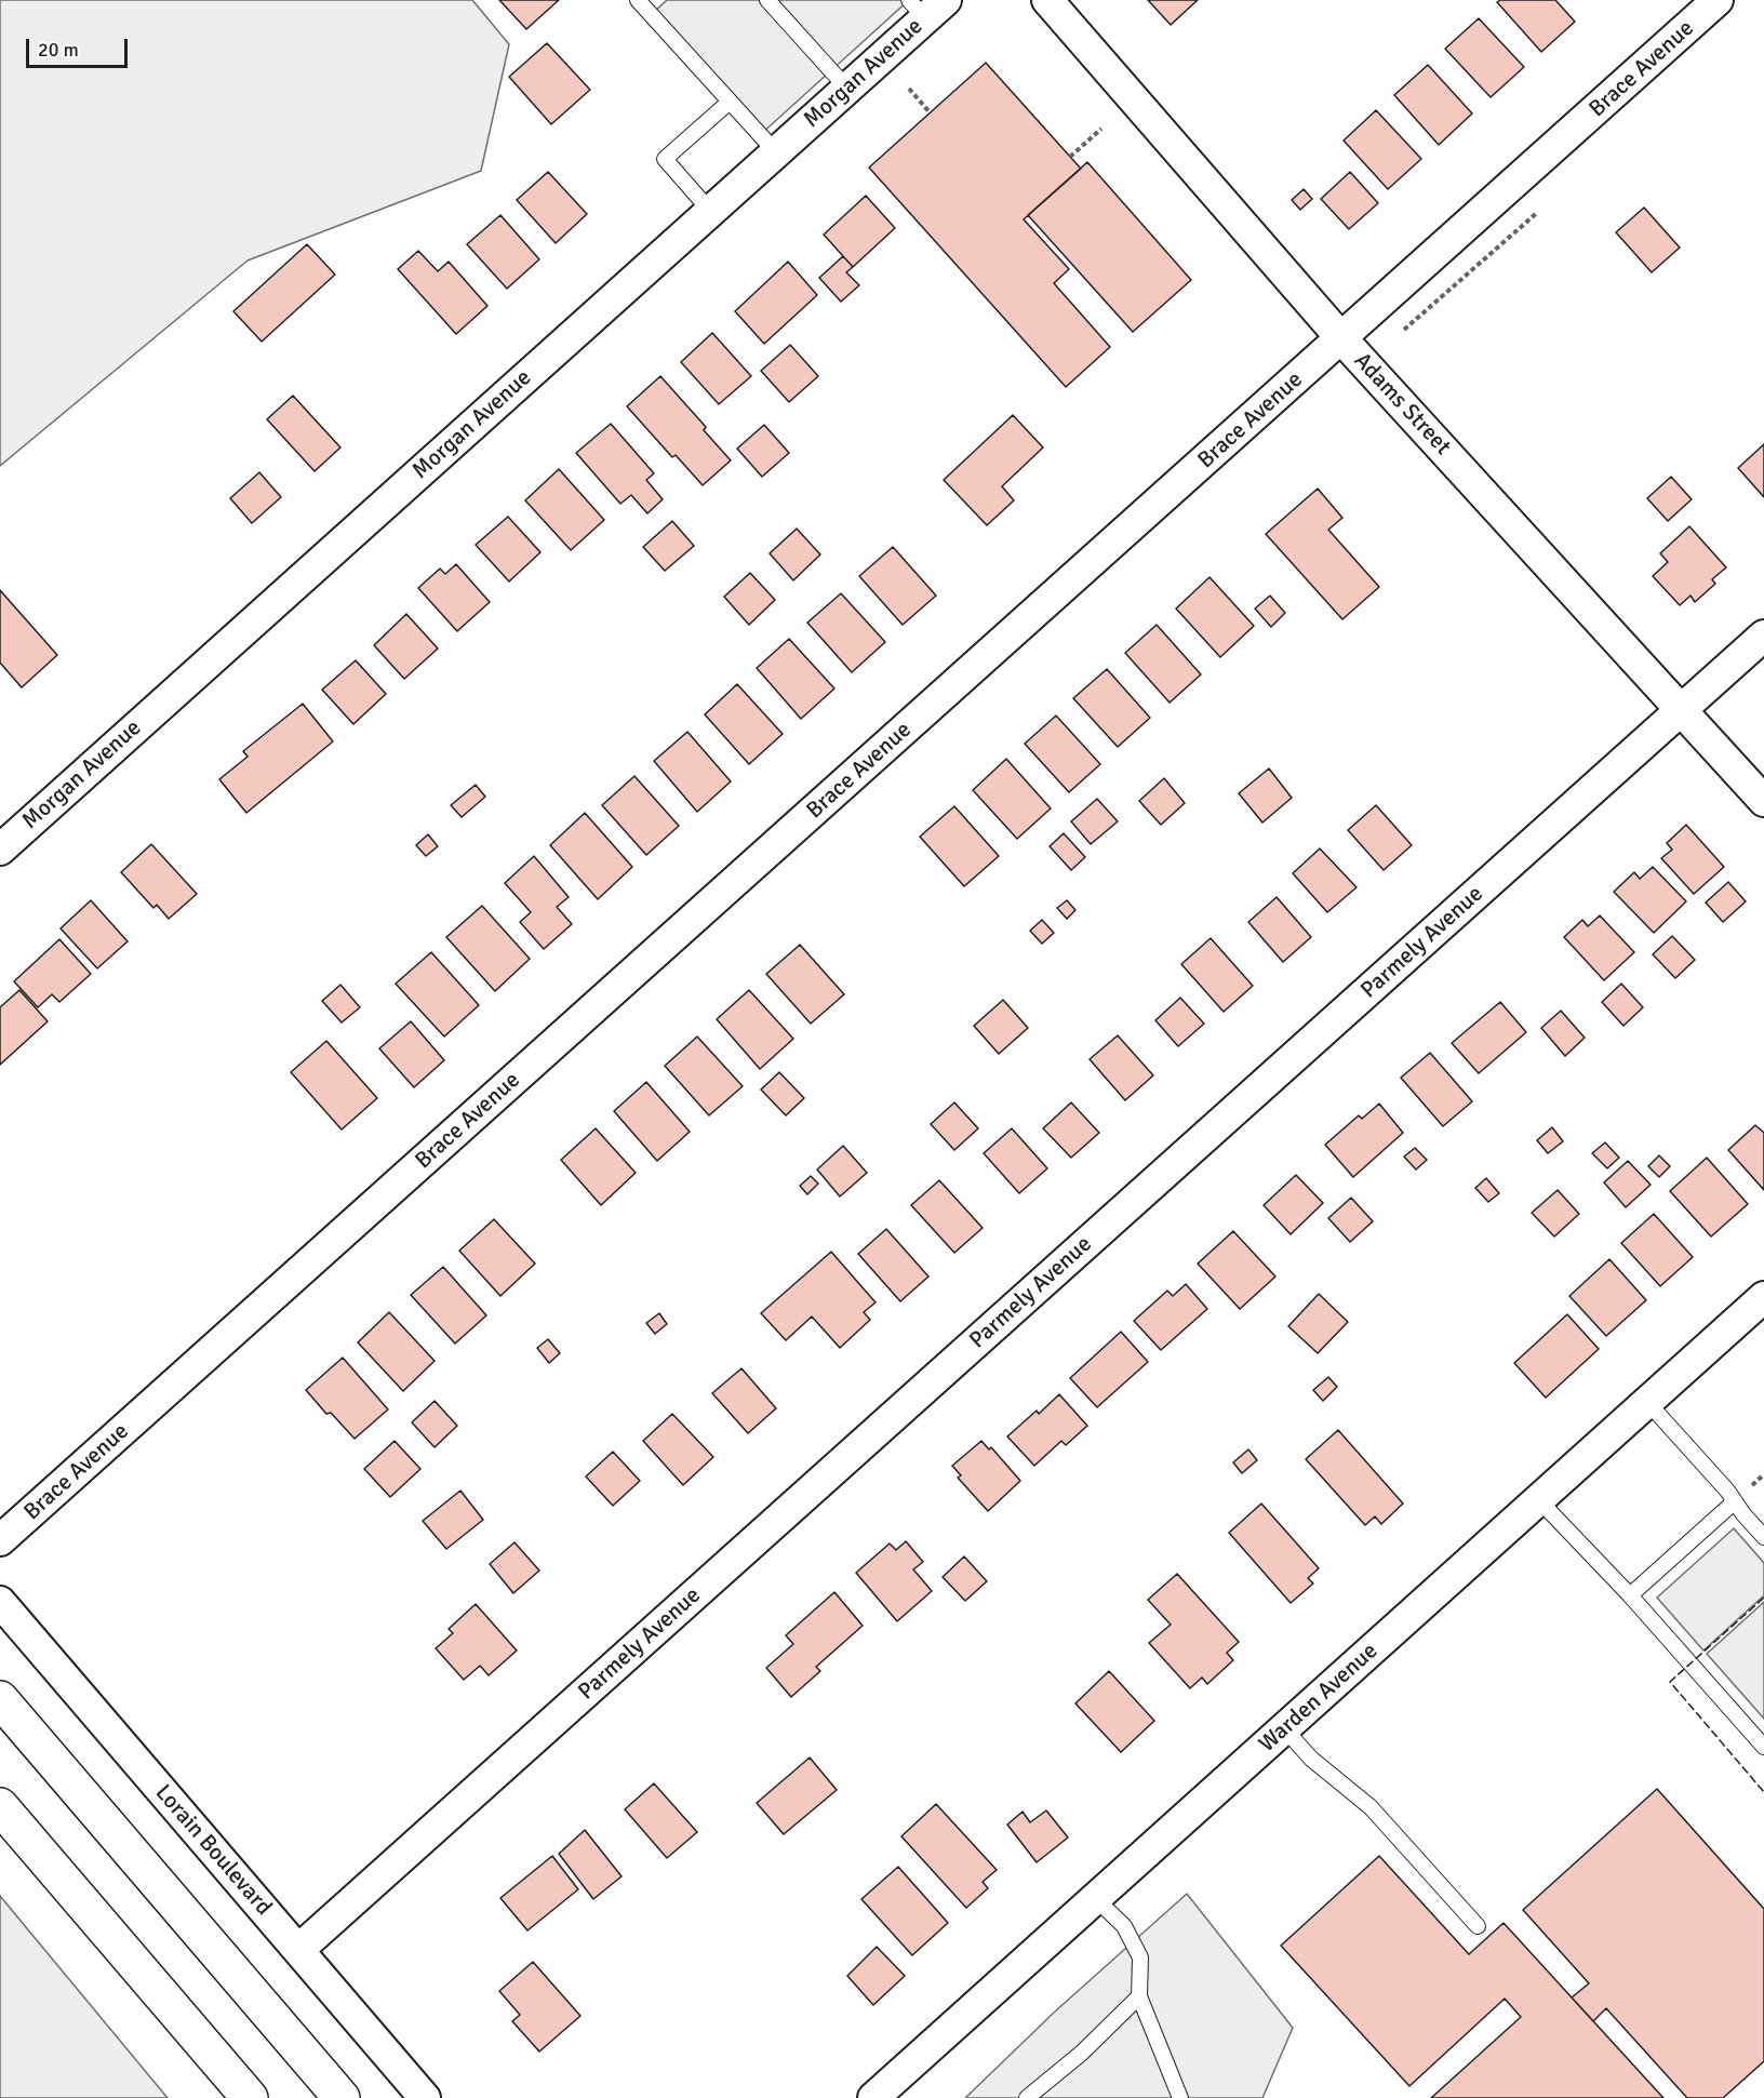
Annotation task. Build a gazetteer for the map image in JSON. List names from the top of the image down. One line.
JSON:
{"streets":{"street":["Brace Avenue","Morgan Avenue","Adams Street","Parmely Avenue","Warden Avenue","Lorain Boulevard"]},"crossings":[["Brace Avenue","Adams Street"],["Adams Street","Parmely Avenue"],["Parmely Avenue","Lorain Boulevard"]],"scale_bar":"20 m"}
